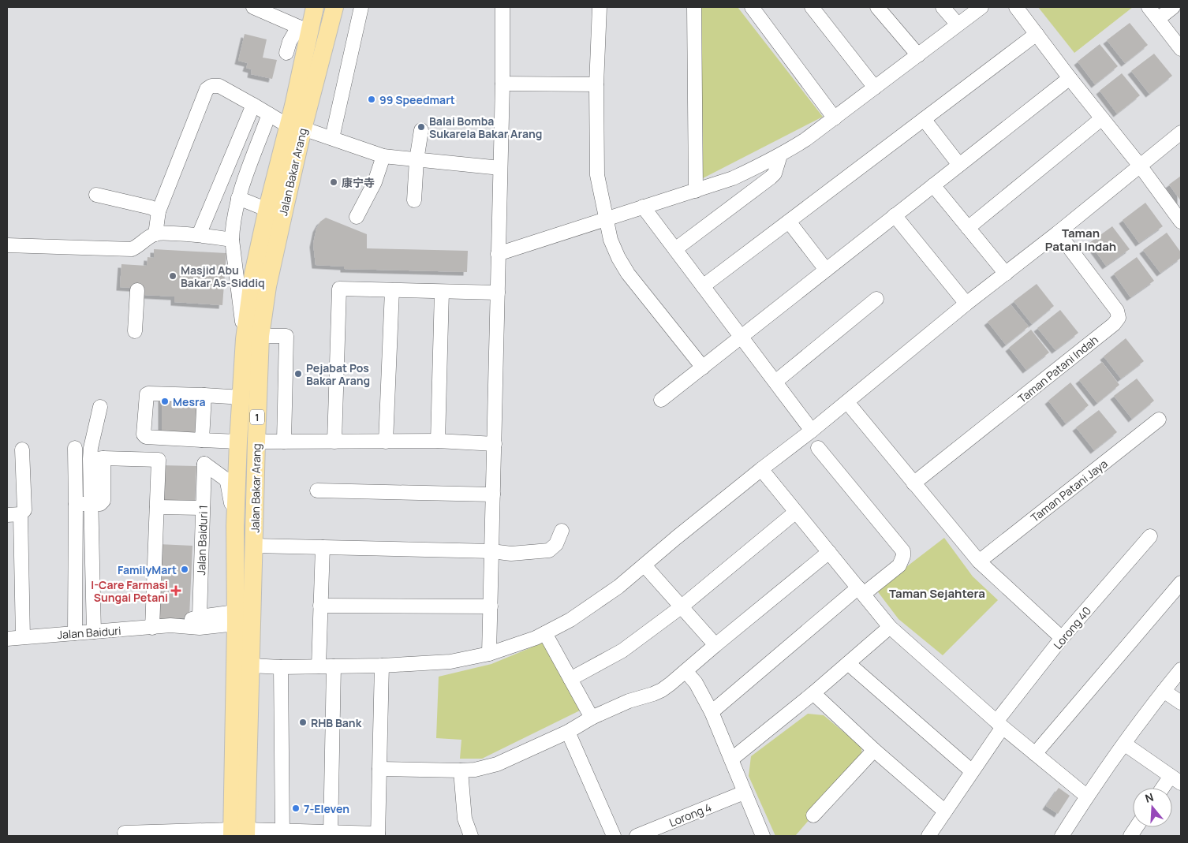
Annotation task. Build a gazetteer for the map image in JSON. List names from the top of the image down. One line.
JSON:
{"streets":{"main road":["Jalan Bakar Arang","1"],"street":["Taman Patani Indah","Taman Patani Jaya","Jalan Baiduri 1","Lorong 40","Jalan Baiduri","Lorong 4"]},"crossings":[["Jalan Bakar Arang","Jalan Baiduri 1"],["Jalan Bakar Arang","Jalan Baiduri"],["Jalan Baiduri 1","Jalan Baiduri"]],"districts":["Taman Patani Indah","Taman Sejahtera"],"places":{"other":["99 Speedmart","Balai Bomba Sukarela Bakar Arang","康宁寺","Masjid Abu Bakar As-Siddiq","Pejabat Pos Bakar Arang","Mesra","FamilyMart","RHB Bank","7-Eleven"],"health":["I-Care Farmasi Sungai Petani"]},"north":"top"}
